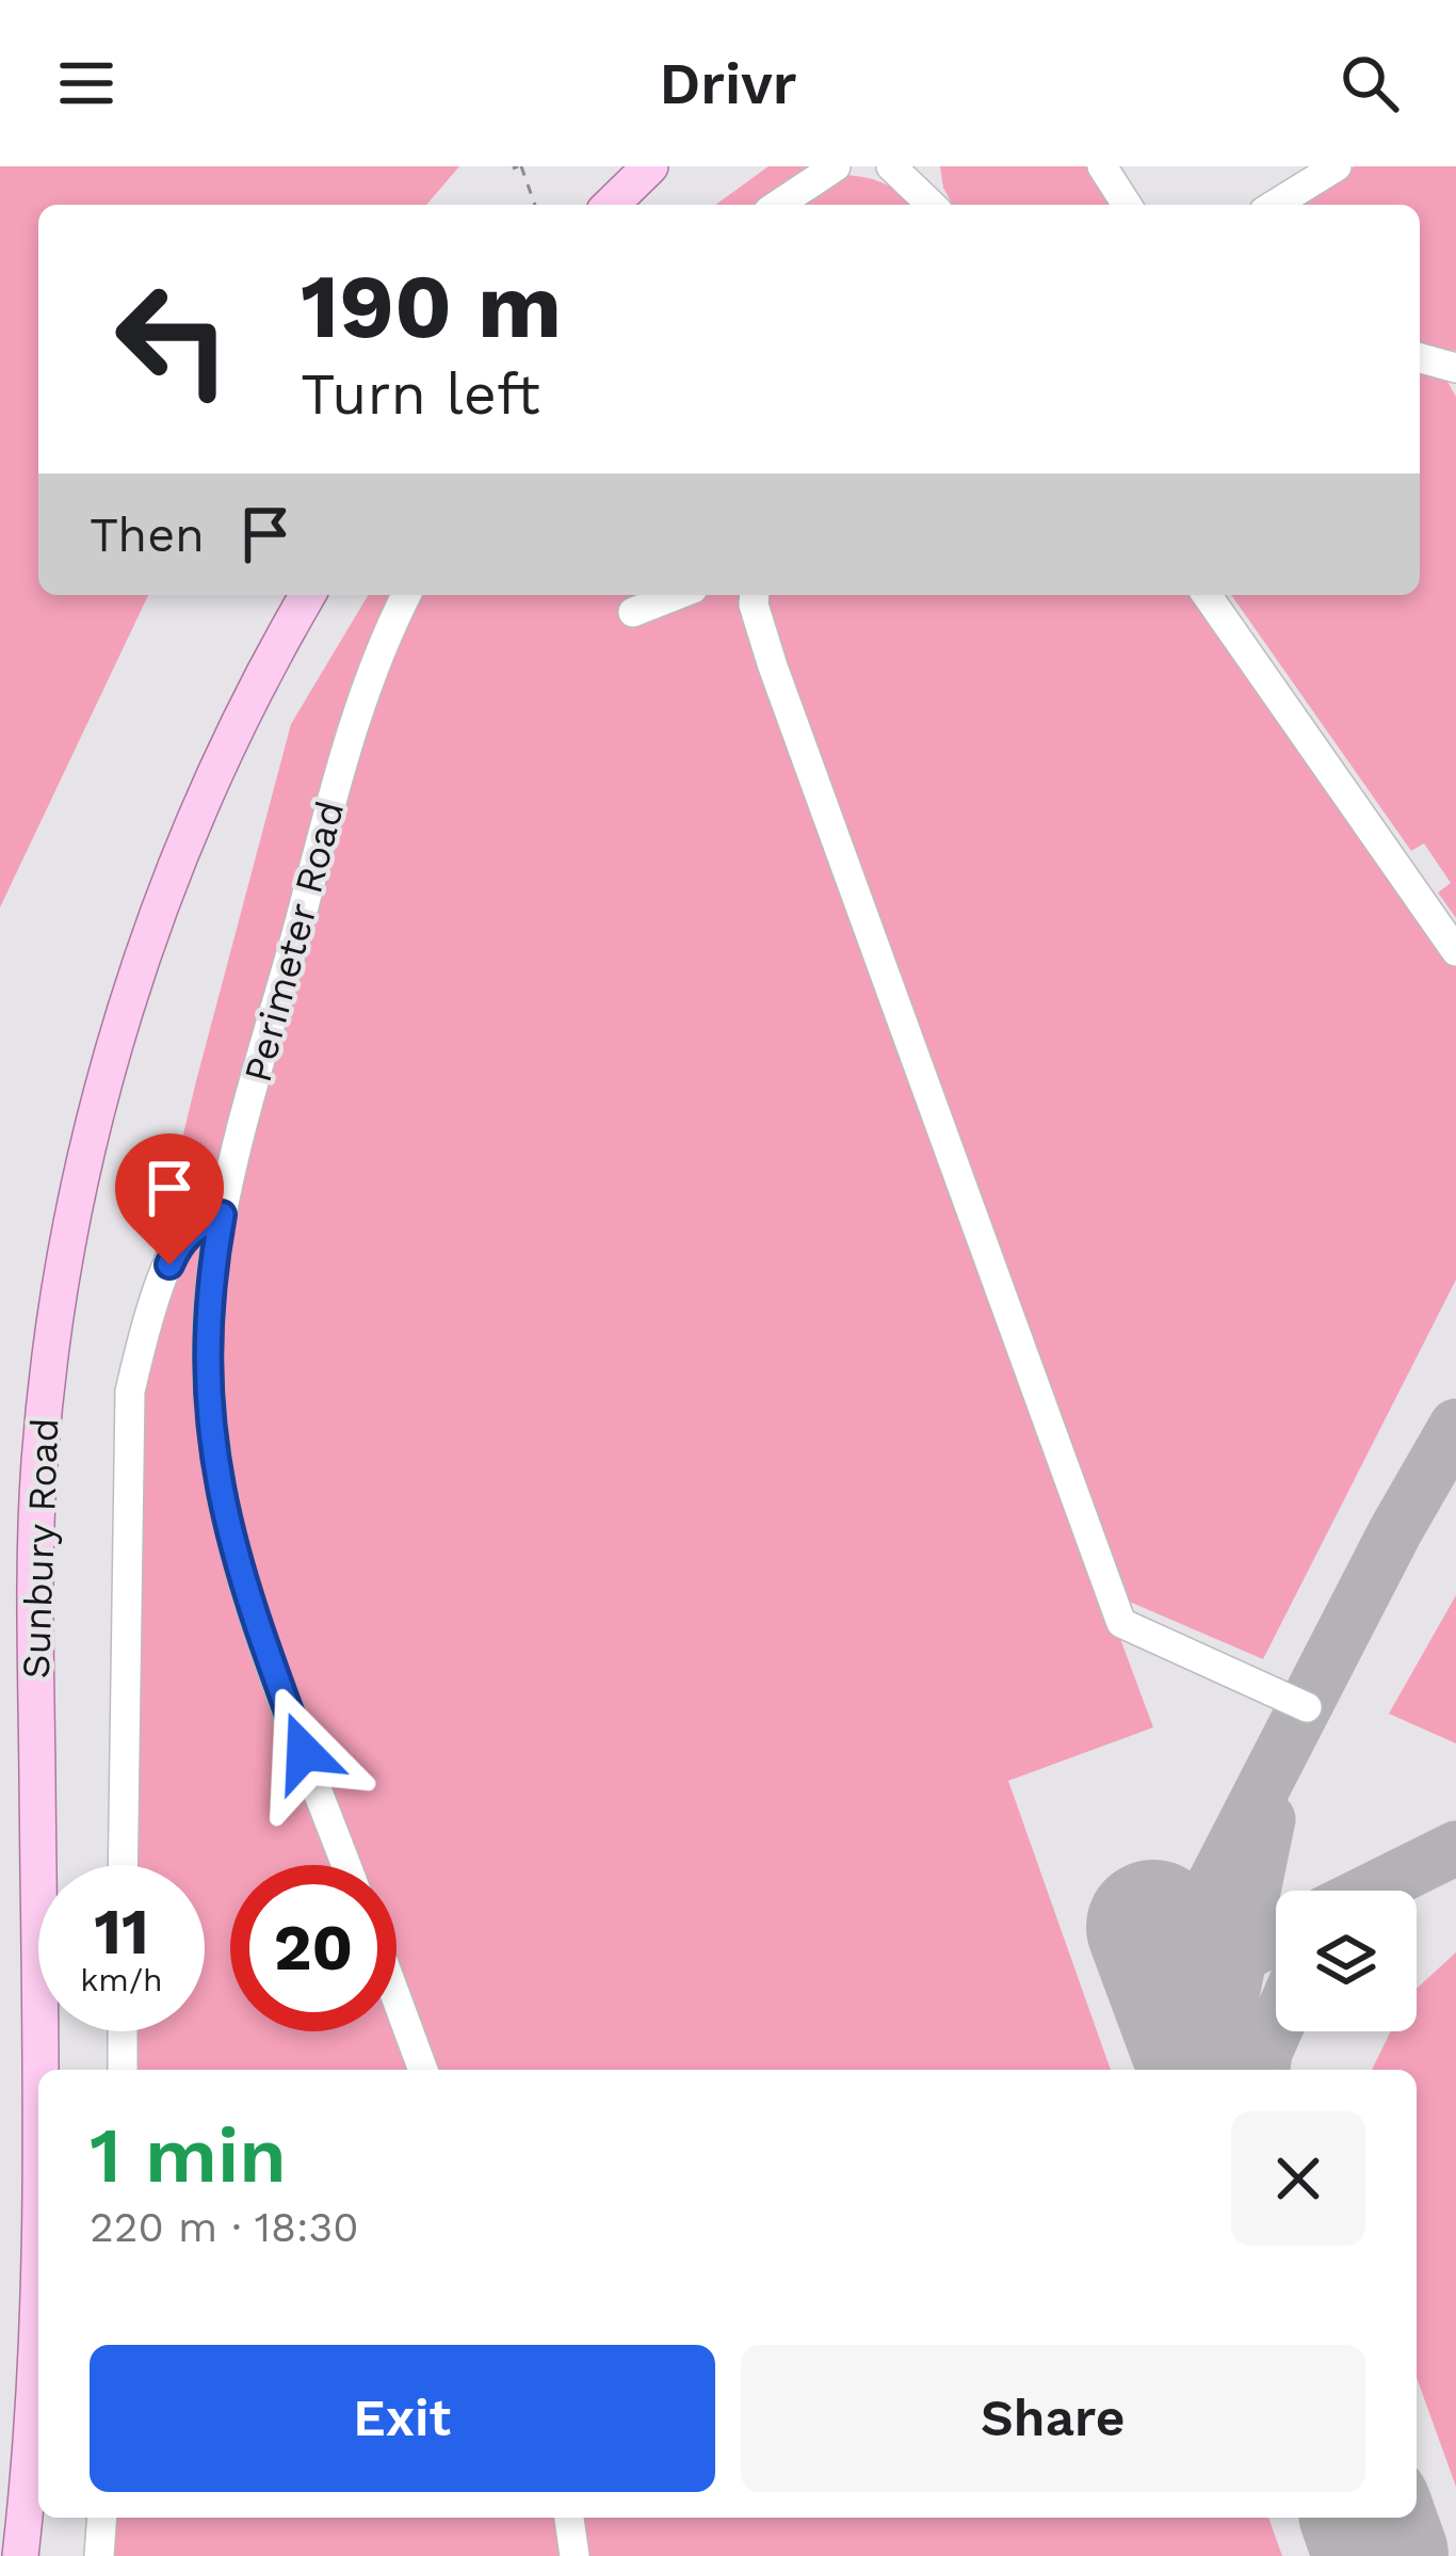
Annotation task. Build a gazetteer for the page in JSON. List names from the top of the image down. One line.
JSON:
{"streets":{"main road":["Sunbury Road"],"lane":["Perimeter Road"]},"page":{"header":"Drivr","turn":["190 m","Turn left"],"then":"Then","speed":"11 km/h","limit":"20","heading":["1 min","220 m · 18:30"],"buttons":["Exit","Share"]}}
